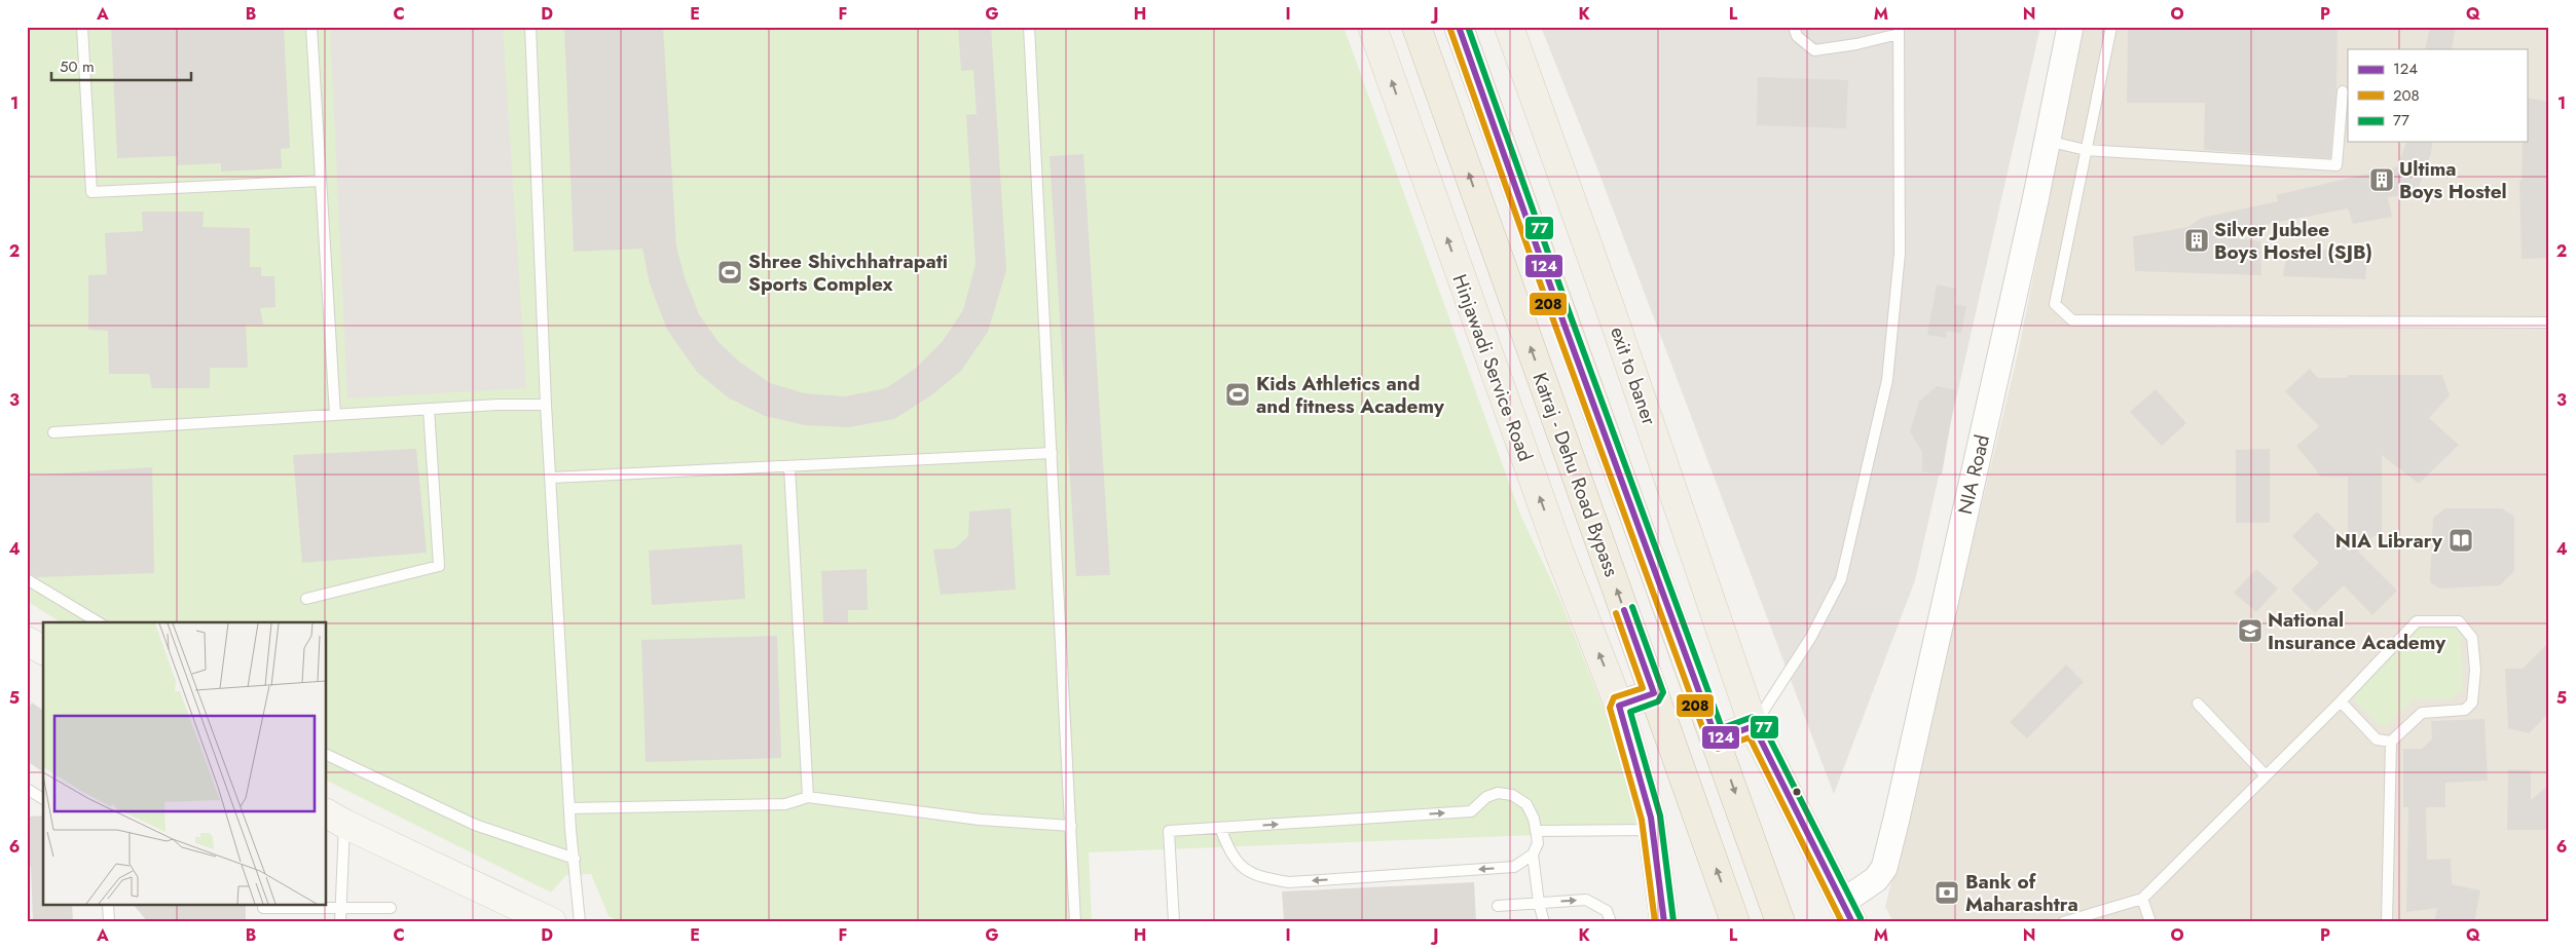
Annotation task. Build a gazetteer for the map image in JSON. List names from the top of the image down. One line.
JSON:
{"streets":{"highway":["Katraj - Dehu Road Bypass"],"main road":["Hinjawadi Service Road","exit to baner"],"street":["NIA Road"]},"crossings":[["exit to baner","NIA Road"]],"one_way":["Hinjawadi Service Road"],"places":{"building":["Ultima Boys Hostel","Silver Jublee Boys Hostel (SJB)"],"sports":["Shree Shivchhatrapati Sports Complex","Kids Athletics and and fitness Academy"],"library":["NIA Library"],"school or university":["National Insurance Academy"],"bank":["Bank of Maharashtra"]},"lines":["transit line 124","transit line 77","transit line 208"],"legend":["124","208","77"],"scale_bar":"50 m","grid":{"columns":["A","B","C","D","E","F","G","H","I","J","K","L","M","N","O","P","Q"],"rows":["1","2","3","4","5","6"]}}
